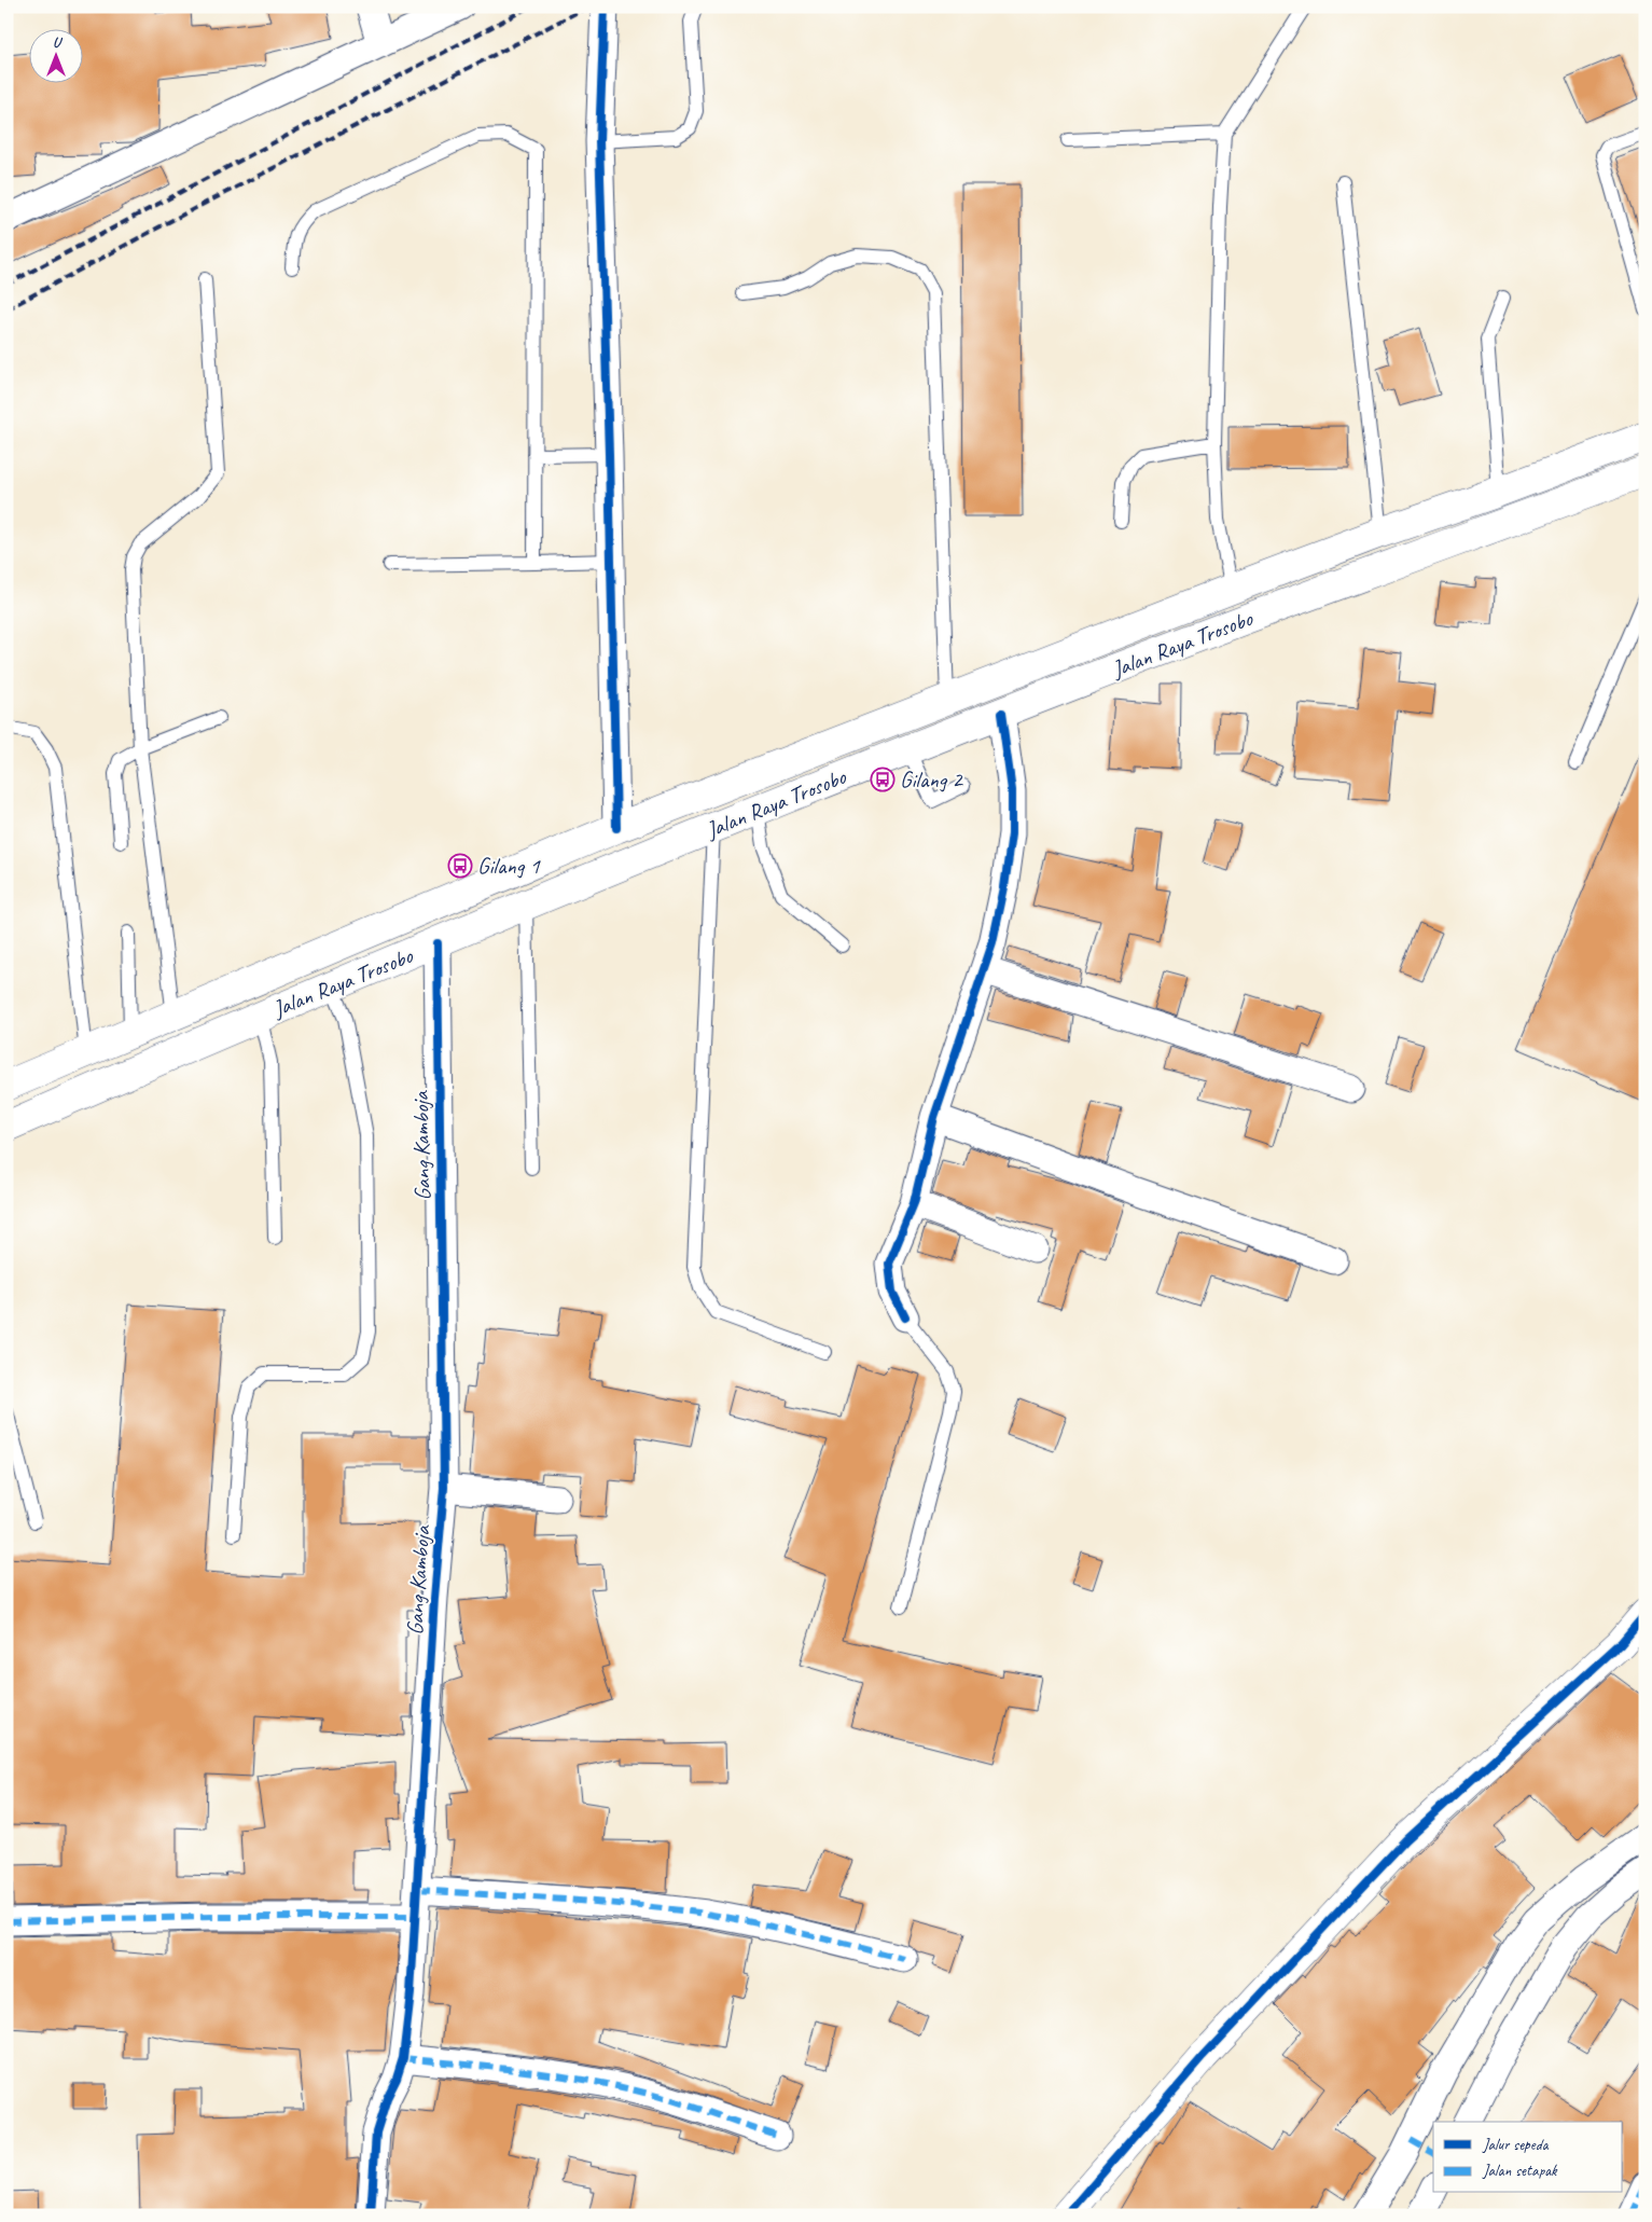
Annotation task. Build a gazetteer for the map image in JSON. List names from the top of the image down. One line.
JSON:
{"streets":{"main road":["Jalan Raya Trosobo"],"street":["Gang Kamboja"]},"crossings":[["Jalan Raya Trosobo","Gang Kamboja"]],"places":{"bus stop":["Gilang 2","Gilang 1"]},"legend":["Jalur sepeda","Jalan setapak"],"north":"top"}
